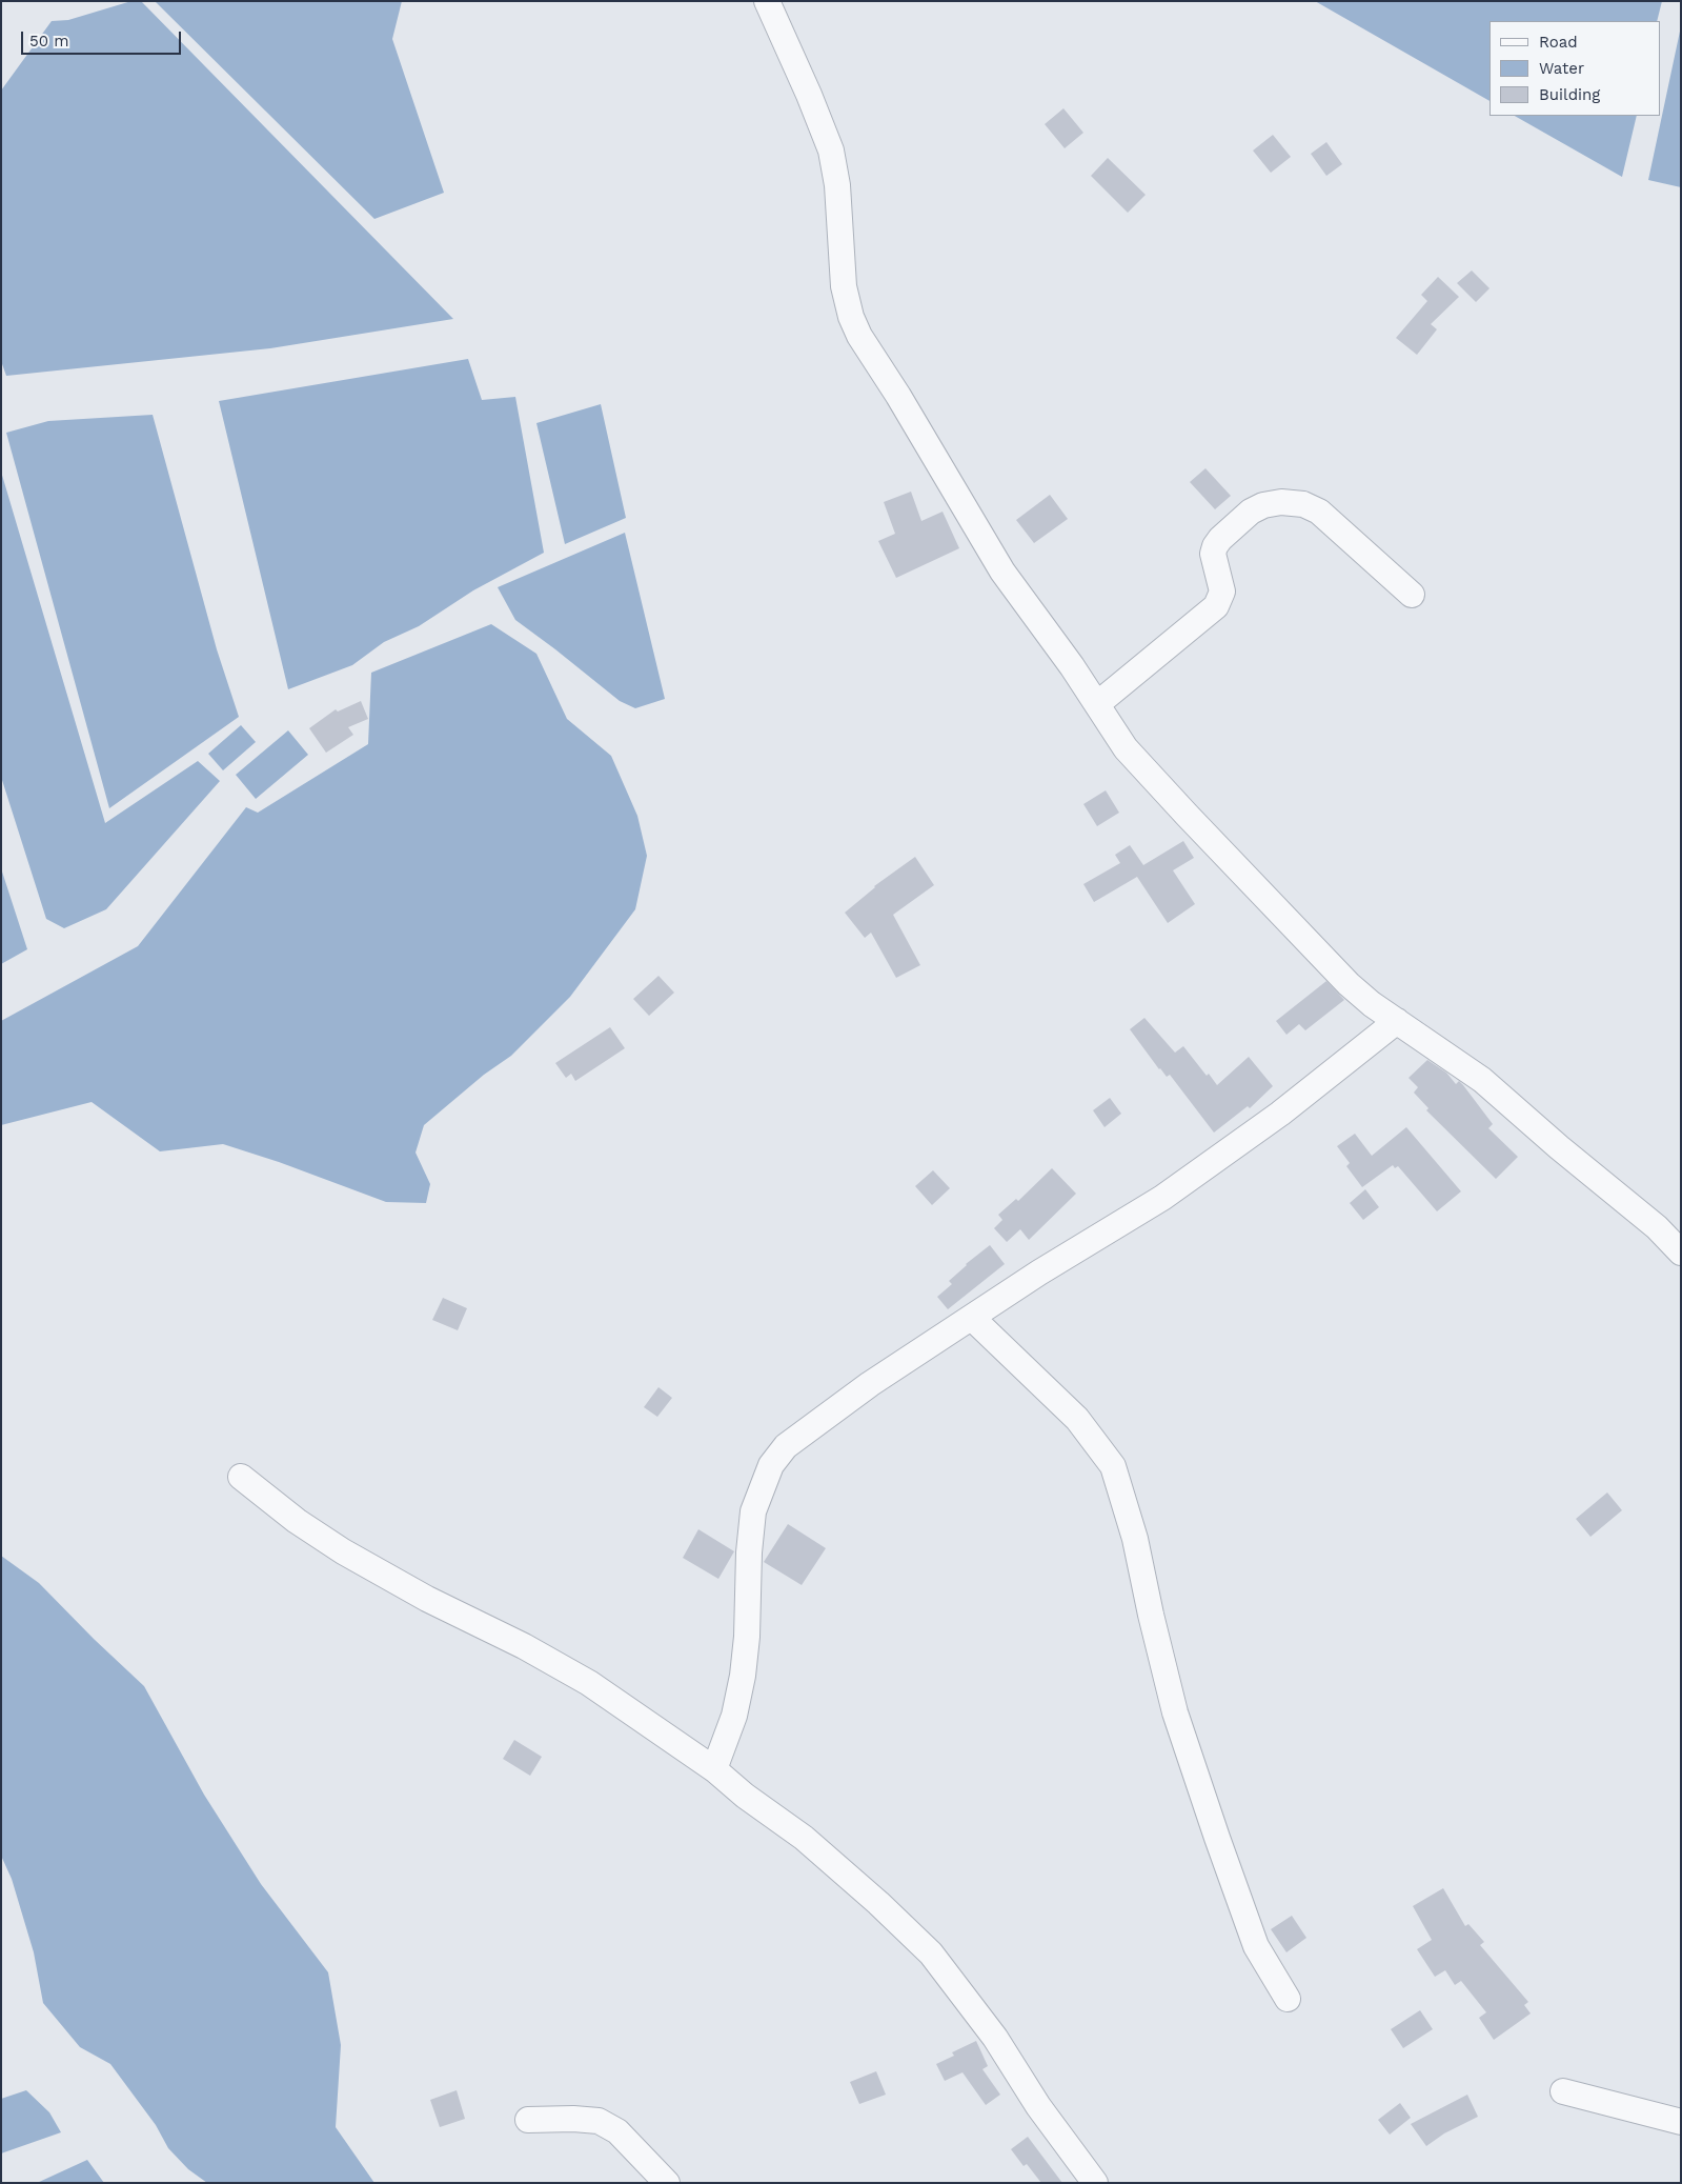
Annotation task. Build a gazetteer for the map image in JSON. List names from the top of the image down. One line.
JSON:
{"legend":["Road","Water","Building"],"scale_bar":"50 m"}
